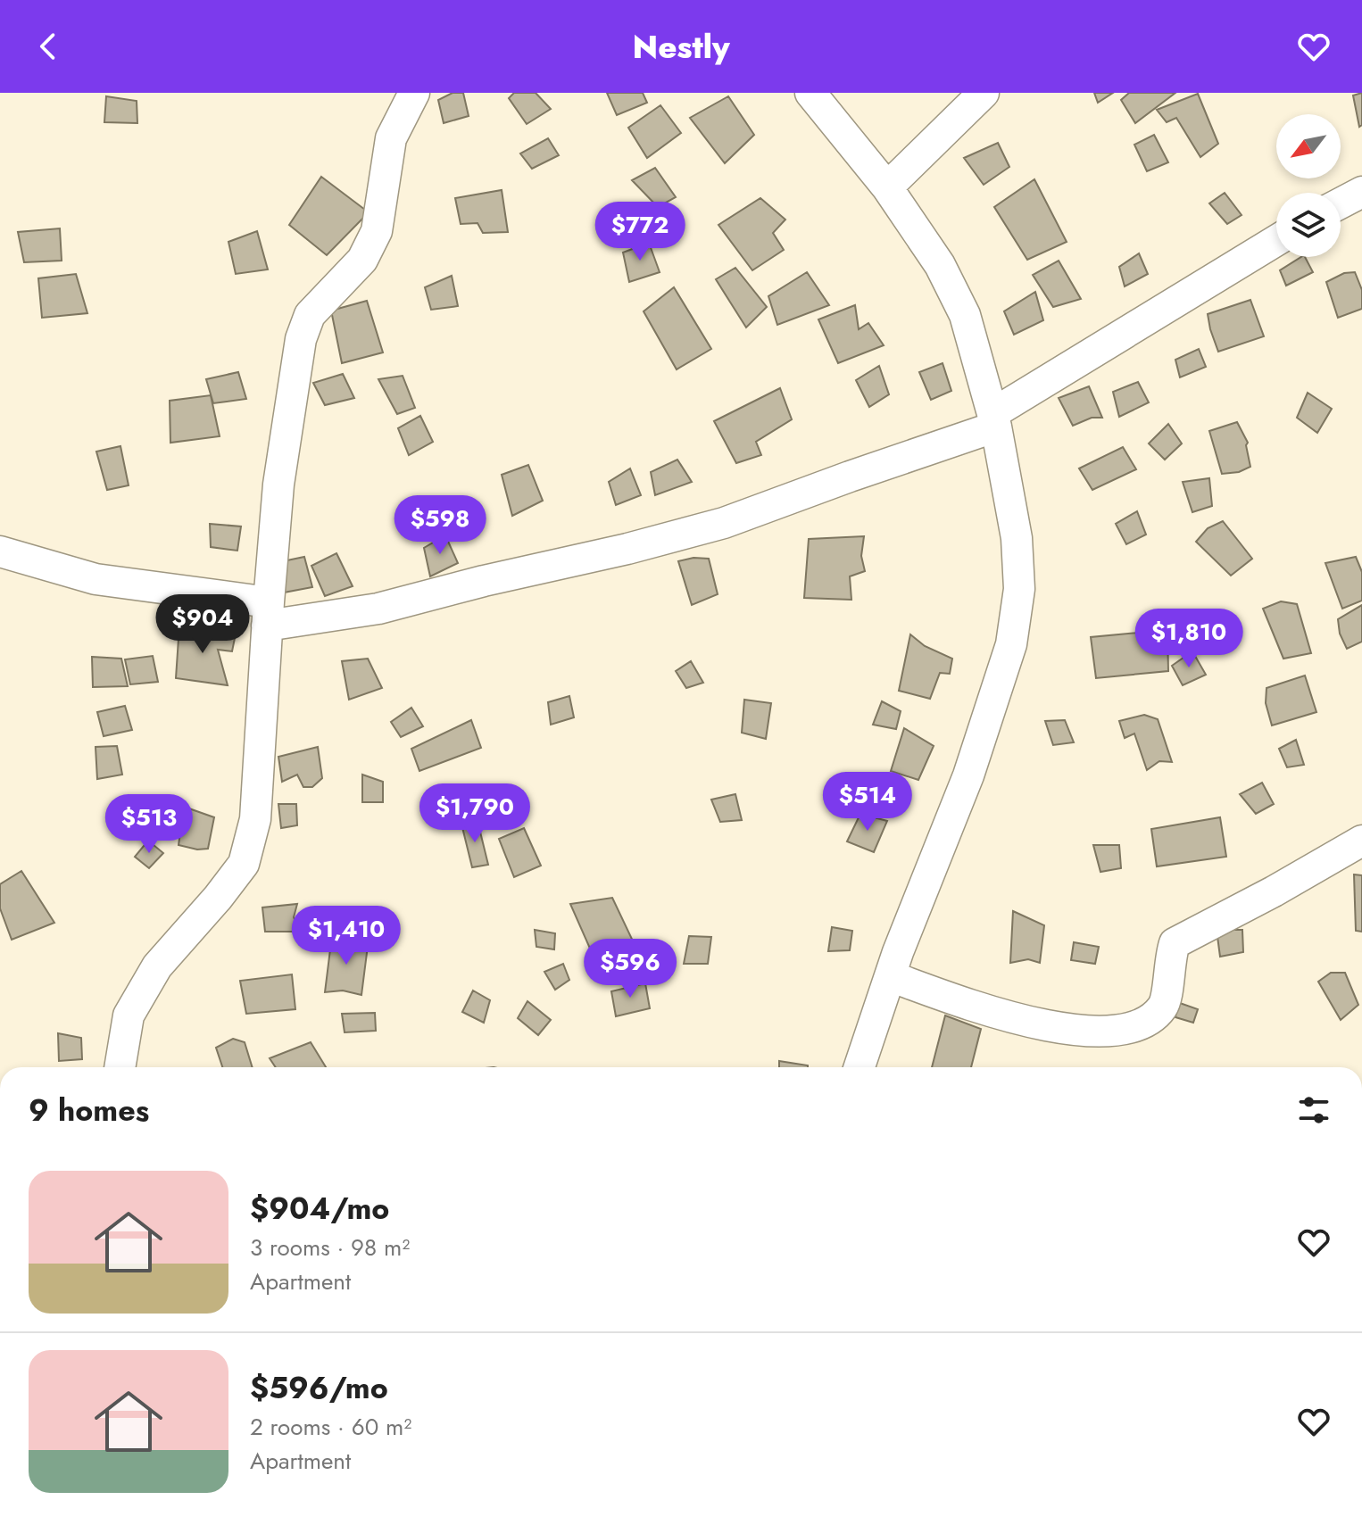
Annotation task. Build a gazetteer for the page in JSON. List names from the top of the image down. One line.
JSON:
{"north":"bottom left","page":{"header":"Nestly","price":["$772","$598","$904","$1,810","$514","$1,790","$513","$1,410","$596"],"heading":"9 homes","list":[{"name":"$904/mo","note":"3 rooms · 98 m² · Apartment"},{"name":"$596/mo","note":"2 rooms · 60 m² · Apartment"}]}}
